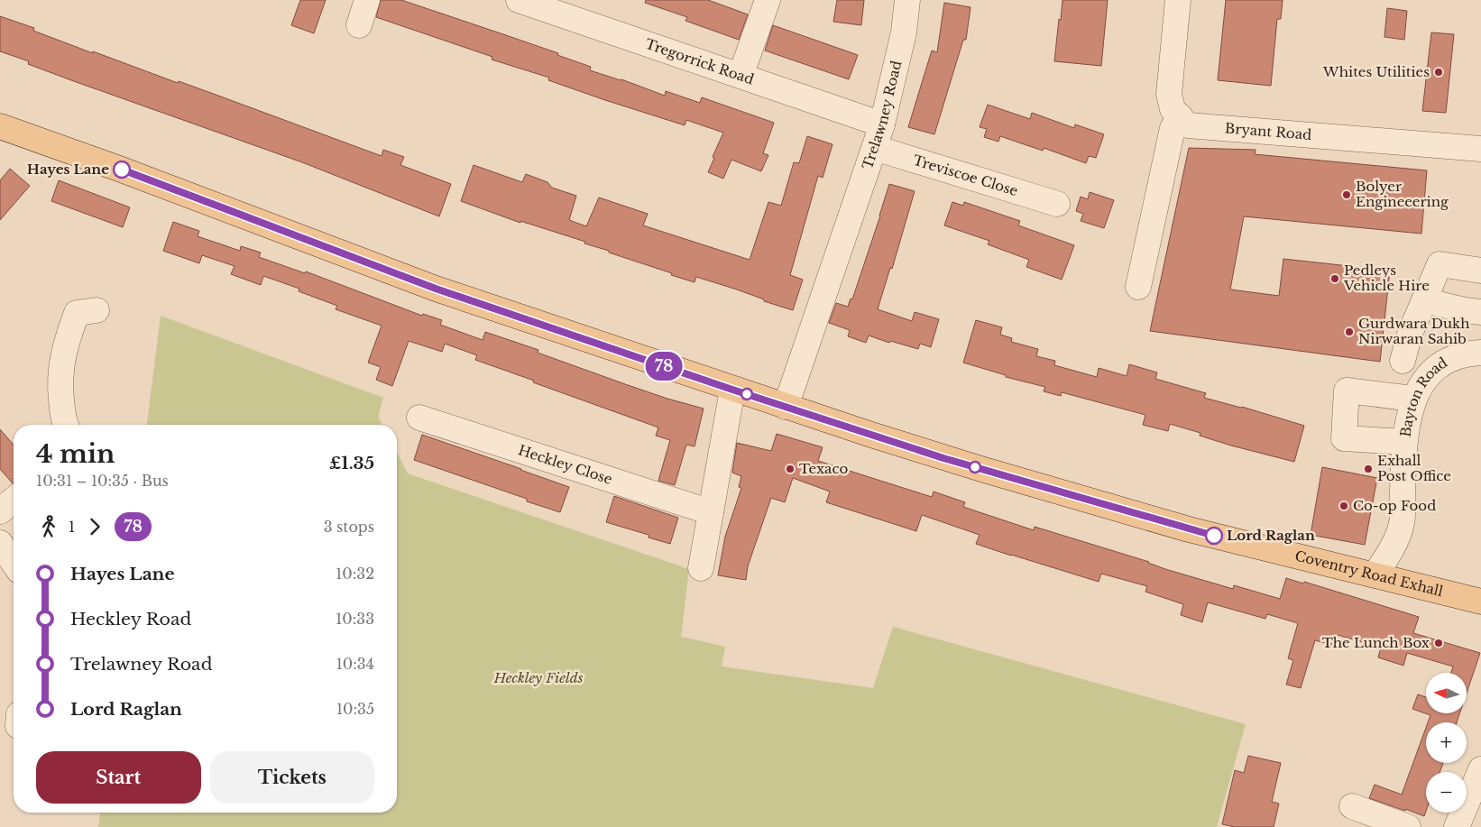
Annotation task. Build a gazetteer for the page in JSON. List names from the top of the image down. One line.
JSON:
{"streets":{"main road":["Coventry Road Exhall"],"street":["Tregorrick Road","Trelawney Road","Bryant Road","Treviscoe Close","Bayton Road","Heckley Close"]},"crossings":[["Tregorrick Road","Trelawney Road"],["Trelawney Road","Treviscoe Close"],["Trelawney Road","Coventry Road Exhall"],["Bayton Road","Coventry Road Exhall"]],"parks":["Heckley Fields"],"places":["Whites Utilities","Hayes Lane","Bolyer Engineeering","Pedleys Vehicle Hire","Gurdwara Dukh Nirwaran Sahib","Texaco","Exhall Post Office","Co-op Food","Lord Raglan","The Lunch Box"],"lines":["bus line 78"],"north":"left","page":{"on_map":"78","heading":["4 min","10:31 – 10:35 · Bus","£1.35"],"legs":["1","78","3 stops"],"list":[{"name":"Hayes Lane","value":"10:32"},{"name":"Heckley Road","value":"10:33"},{"name":"Trelawney Road","value":"10:34"},{"name":"Lord Raglan","value":"10:35"}],"map_buttons":["+","−"],"buttons":["Start","Tickets"]}}
